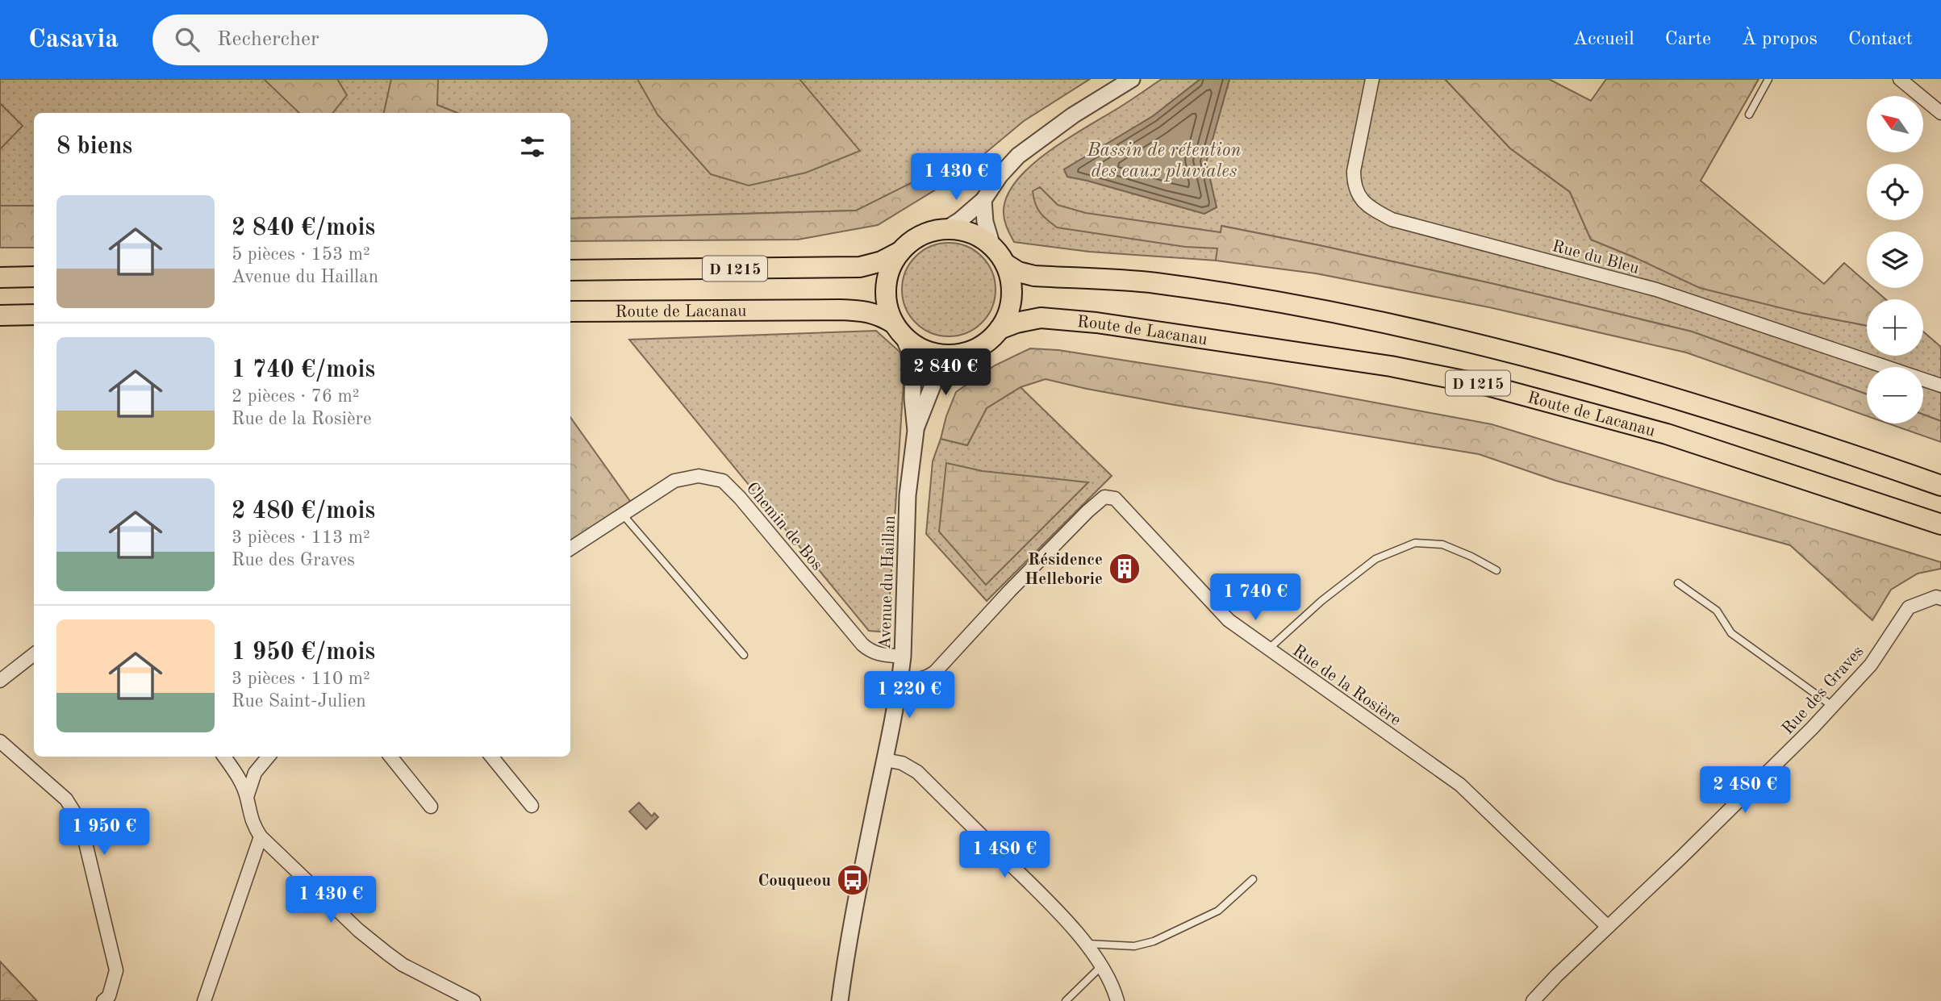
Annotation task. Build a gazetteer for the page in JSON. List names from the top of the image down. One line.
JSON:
{"streets":{"main road":["D 1215","Route de Lacanau"],"street":["Rue du Bleu","Chemin de Bos","Avenue du Haillan","Rue de la Rosière","Rue des Graves"]},"crossings":[["D 1215","Route de Lacanau"],["D 1215","Avenue du Haillan"],["Route de Lacanau","Avenue du Haillan"],["Chemin de Bos","Avenue du Haillan"],["Avenue du Haillan","Rue de la Rosière"],["Rue de la Rosière","Rue des Graves"]],"water":["Bassin de rétention des eaux pluviales"],"places":{"building":["Résidence Helleborie"],"bus stop":["Couqueou"]},"north":"top left","page":{"header":"Casavia","search":"Rechercher","nav":["Accueil","Carte","À propos","Contact"],"map_buttons":["+","−"],"heading":"8 biens","price":["1 430 €","2 840 €","1 740 €","1 220 €","2 480 €","1 950 €","1 480 €","1 430 €"],"list":[{"name":"2 840 €/mois","note":"5 pièces · 153 m² · Avenue du Haillan"},{"name":"1 740 €/mois","note":"2 pièces · 76 m² · Rue de la Rosière"},{"name":"2 480 €/mois","note":"3 pièces · 113 m² · Rue des Graves"},{"name":"1 950 €/mois","note":"3 pièces · 110 m² · Rue Saint-Julien"}]}}
